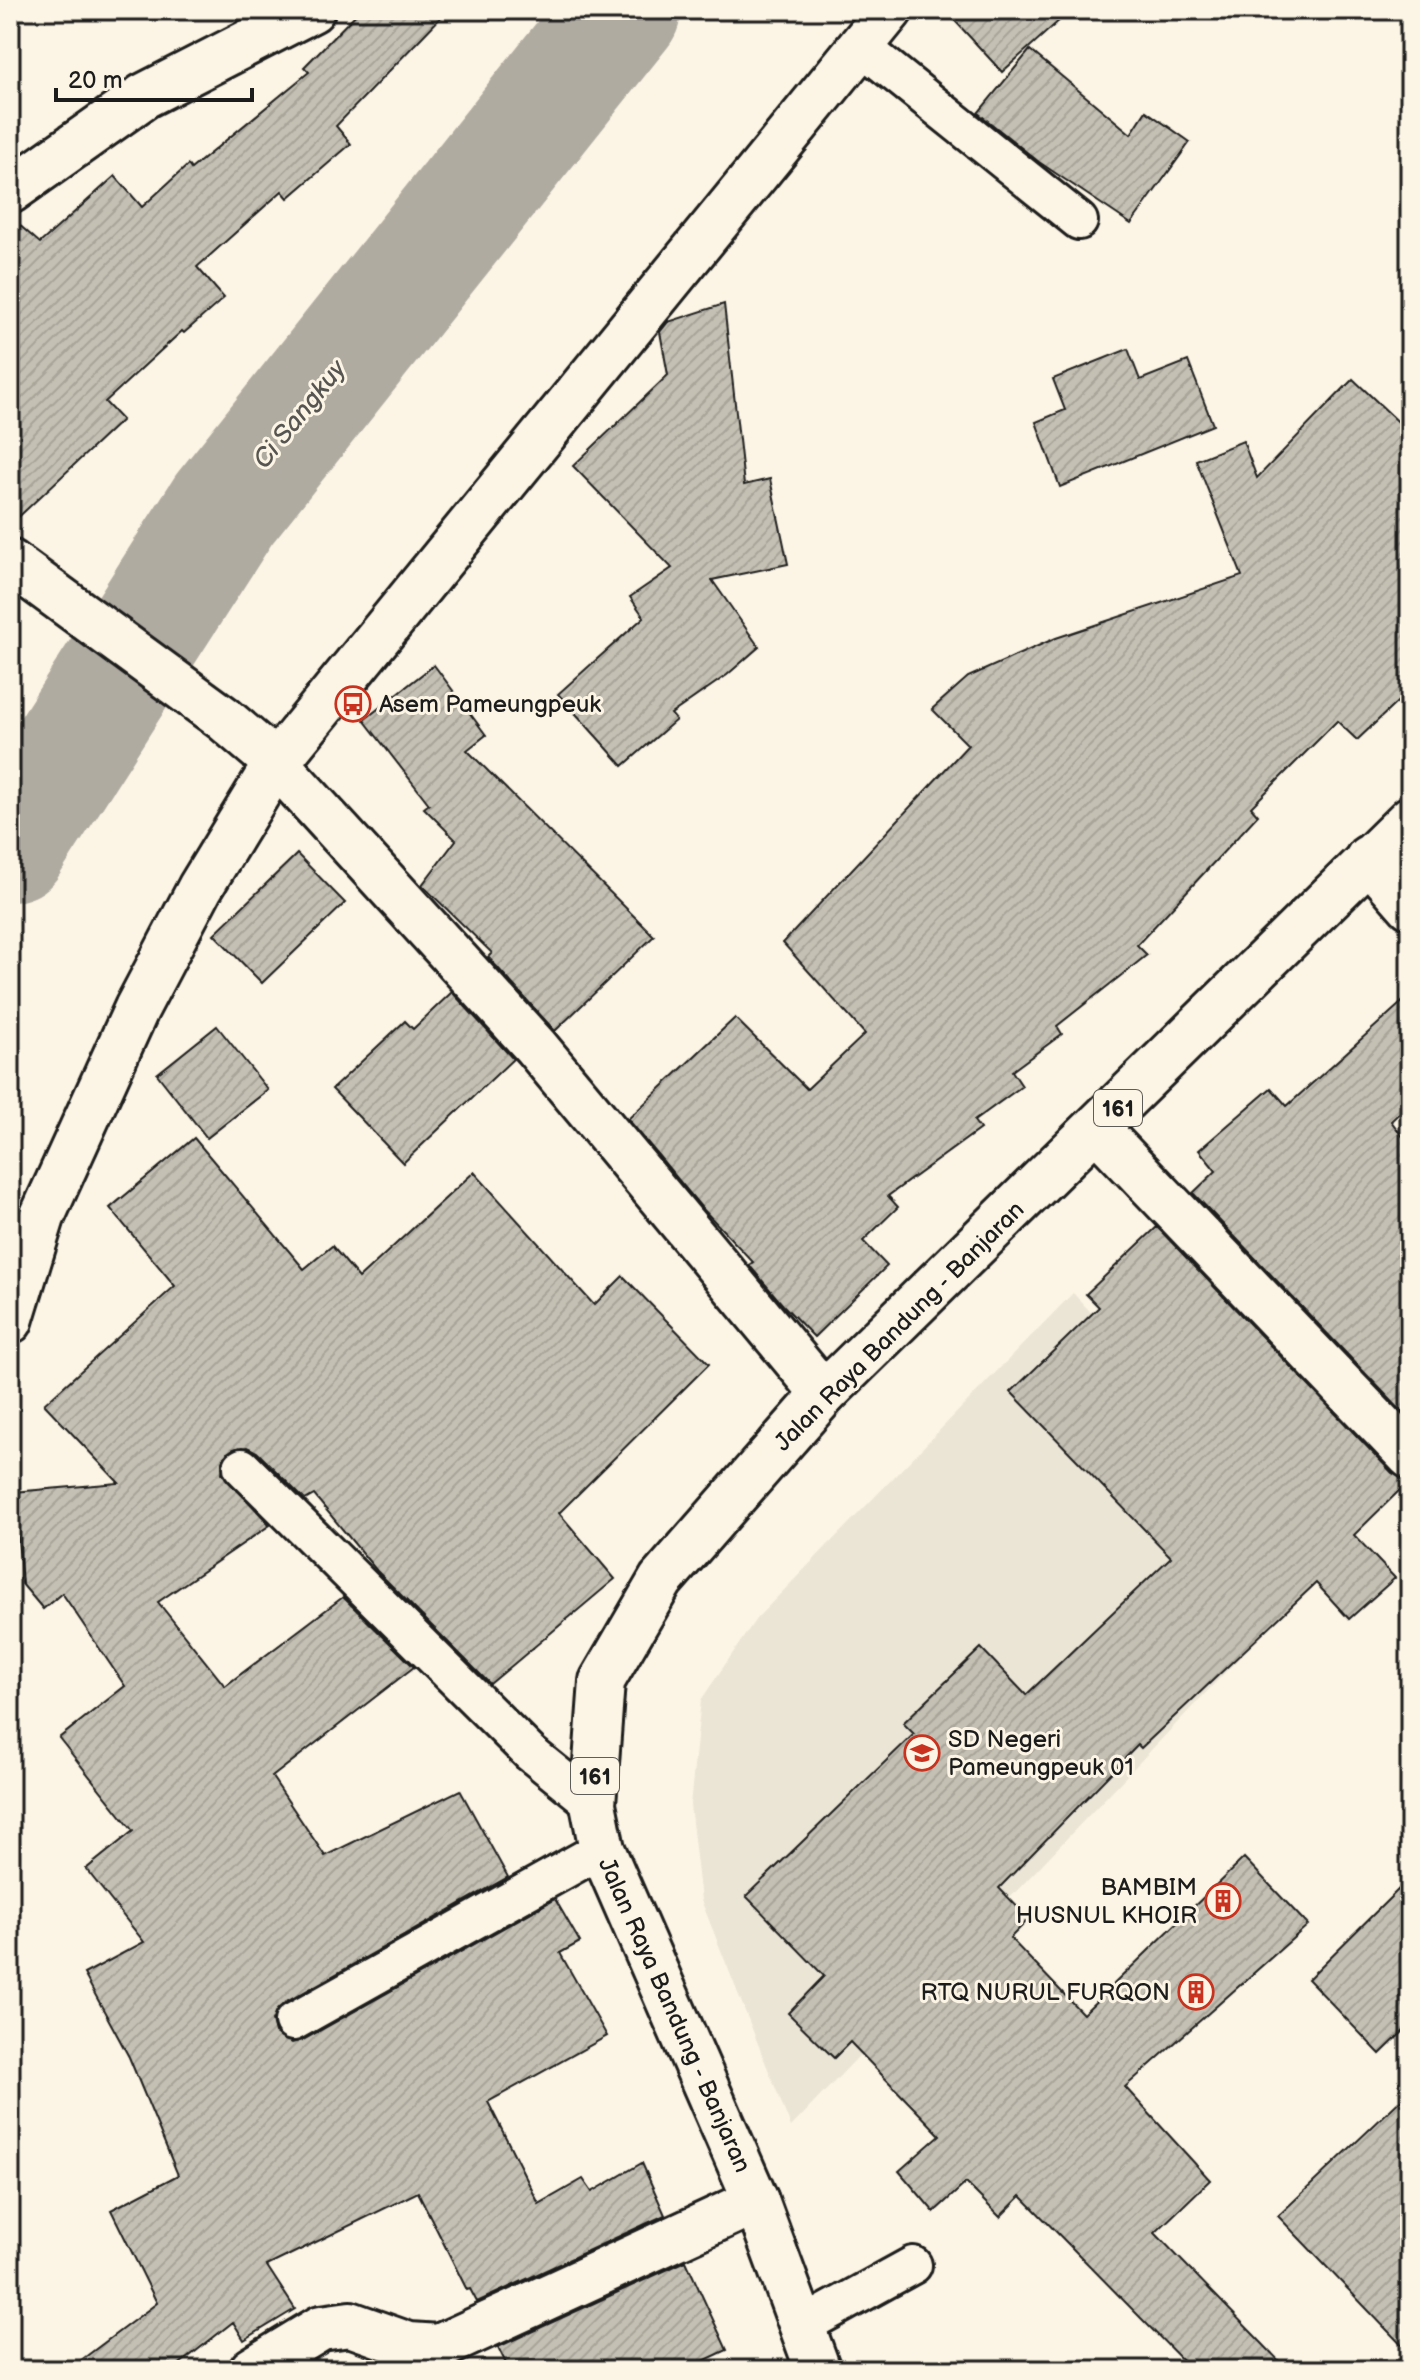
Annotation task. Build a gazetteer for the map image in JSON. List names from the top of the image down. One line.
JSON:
{"streets":{"street":["161","Jalan Raya Bandung - Banjaran"]},"water":["Ci Sangkuy"],"places":{"bus stop":["Asem Pameungpeuk"],"school or university":["SD Negeri Pameungpeuk 01"],"building":["BAMBIM HUSNUL KHOIR","RTQ NURUL FURQON"]},"scale_bar":"20 m"}
